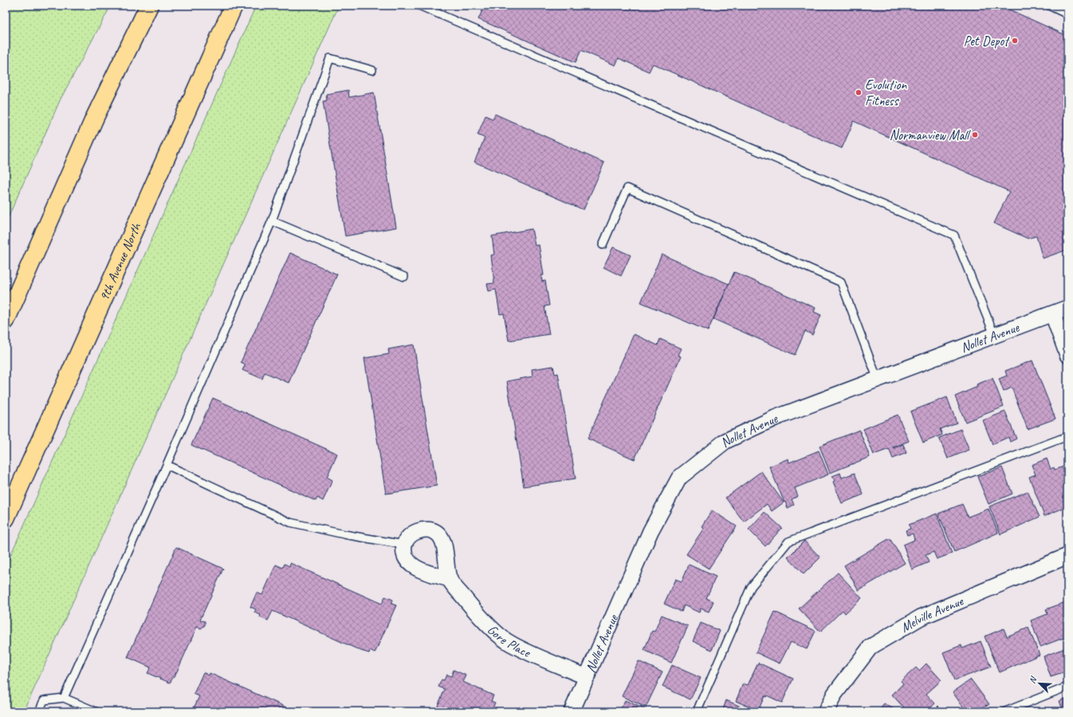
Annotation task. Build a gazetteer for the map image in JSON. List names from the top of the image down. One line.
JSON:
{"streets":{"main road":["9th Avenue North"],"street":["Nollet Avenue","Melville Avenue","Gore Place"]},"crossings":[["Nollet Avenue","Gore Place"]],"places":["Pet Depot","Evolution Fitness","Normanview Mall"],"north":"top left"}
